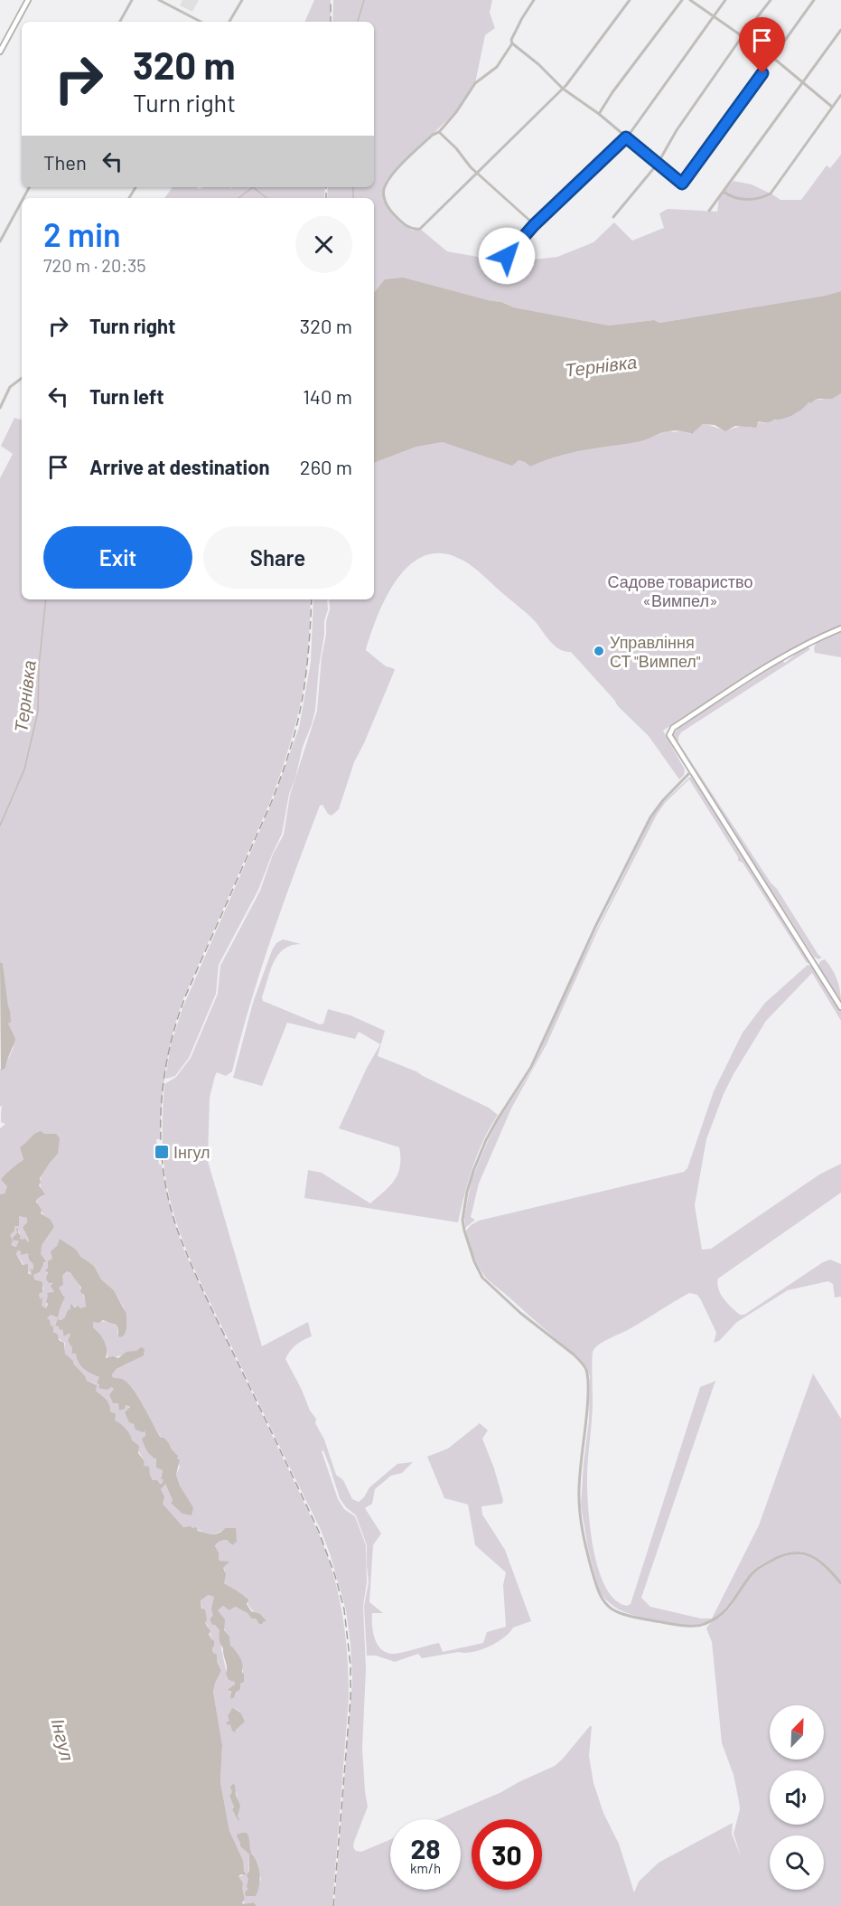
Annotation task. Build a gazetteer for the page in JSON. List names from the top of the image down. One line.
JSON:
{"water":["Тернівка","Інгул"],"parks":["Садове товариство «Вимпел»"],"places":{"other":["Управління СТ \"Вимпел\""],"transit":["Інгул"]},"north":"top right","page":{"turn":["320 m","Turn right"],"then":"Then","heading":["2 min","720 m · 20:35"],"list":[{"name":"Turn right","value":"320 m"},{"name":"Turn left","value":"140 m"},{"name":"Arrive at destination","value":"260 m"}],"buttons":["Exit","Share"],"speed":"28 km/h","limit":"30"}}
